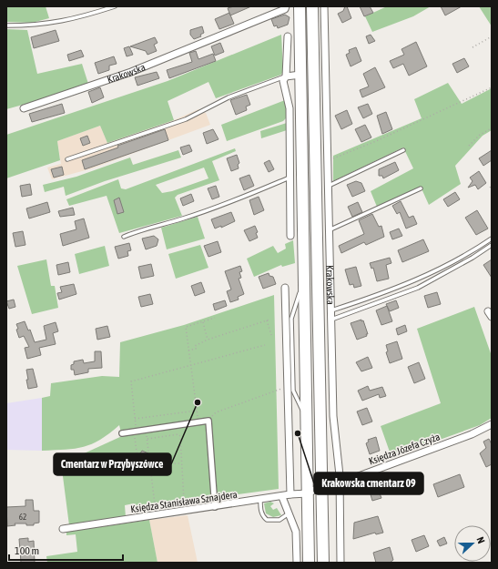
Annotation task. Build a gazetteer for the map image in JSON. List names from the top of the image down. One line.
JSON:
{"streets":{"main road":["Krakowska"],"street":["Księdza Józefa Czyża","Księdza Stanisława Sznajdera"]},"crossings":[["Krakowska","Księdza Józefa Czyża"]],"places":["Cmentarz w Przybyszówce","Krakowska cmentarz 09"],"house_numbers":["62"],"scale_bar":"100 m","north":"right"}
